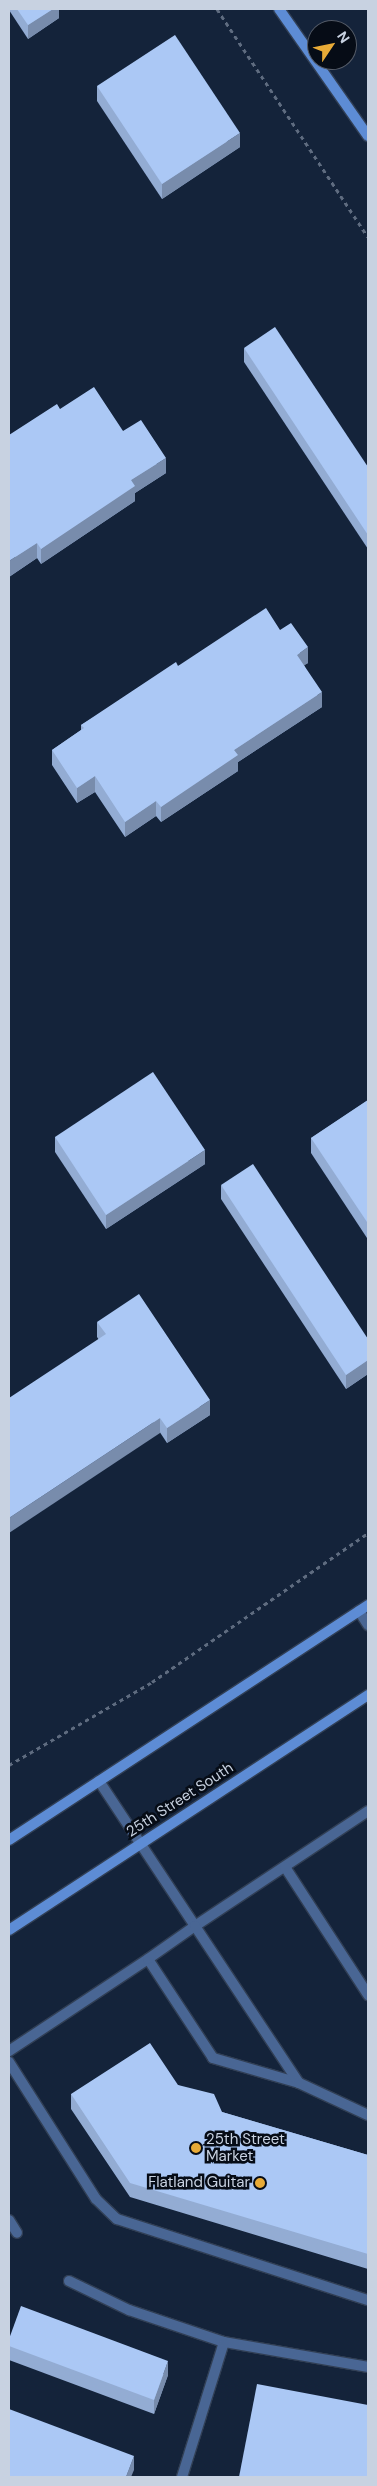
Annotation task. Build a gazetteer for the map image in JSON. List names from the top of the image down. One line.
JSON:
{"streets":{"main road":["25th Street South"]},"places":["25th Street Market","Flatland Guitar"],"north":"top right"}
